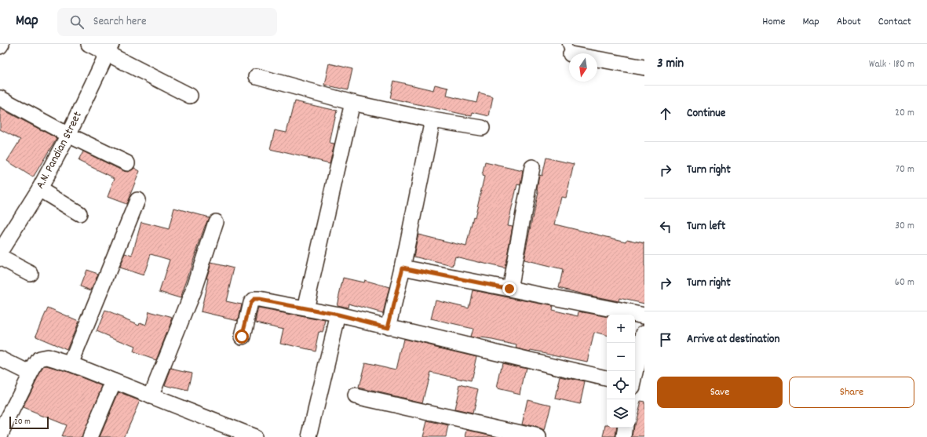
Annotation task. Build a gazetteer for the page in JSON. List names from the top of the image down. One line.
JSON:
{"streets":{"street":["A.N. Pandian Street"]},"scale_bar":"20 m","north":"bottom","page":{"header":"Map","search":"Search here","nav":["Home","Map","About","Contact"],"heading":["3 min","Walk · 180 m"],"list":[["Continue","20 m"],["Turn right","70 m"],["Turn left","30 m"],["Turn right","60 m"],"Arrive at destination"],"map_buttons":["+","−"],"buttons":["Save","Share"],"scale":"20 m"}}
